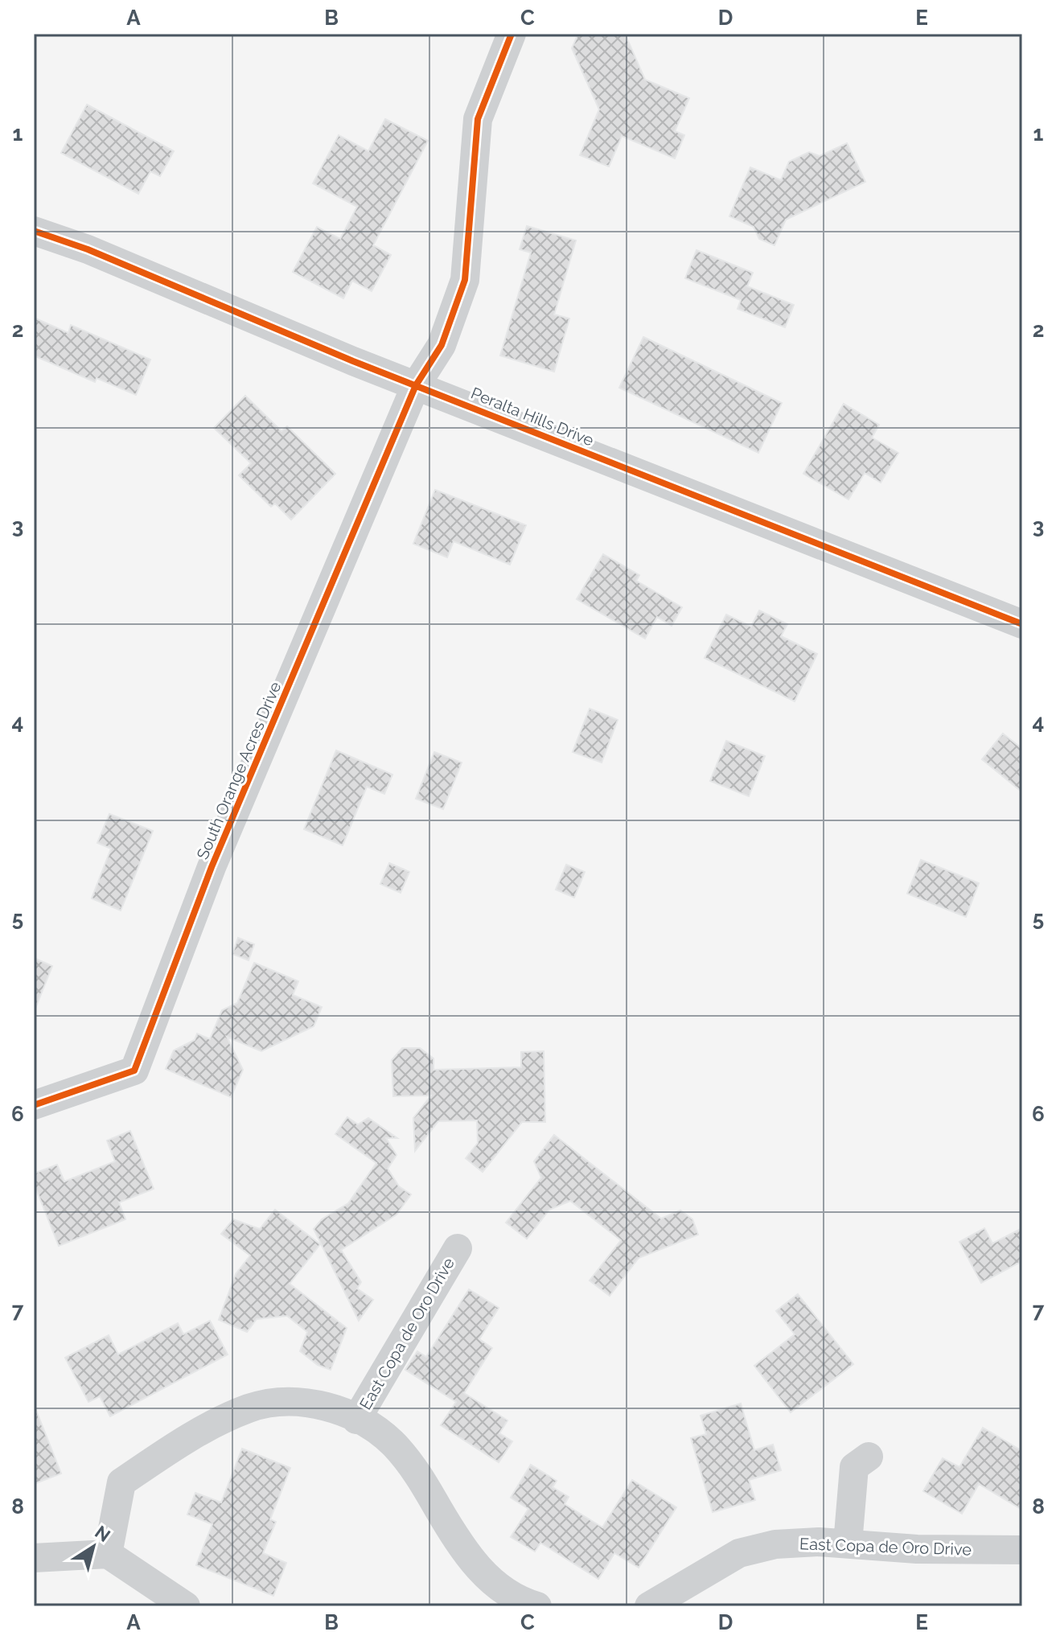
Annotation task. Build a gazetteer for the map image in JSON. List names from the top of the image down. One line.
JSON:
{"streets":{"street":["Peralta Hills Drive","South Orange Acres Drive","East Copa de Oro Drive"]},"crossings":[["Peralta Hills Drive","South Orange Acres Drive"]],"north":"top right","grid":{"columns":["A","B","C","D","E"],"rows":["1","2","3","4","5","6","7","8"]}}
